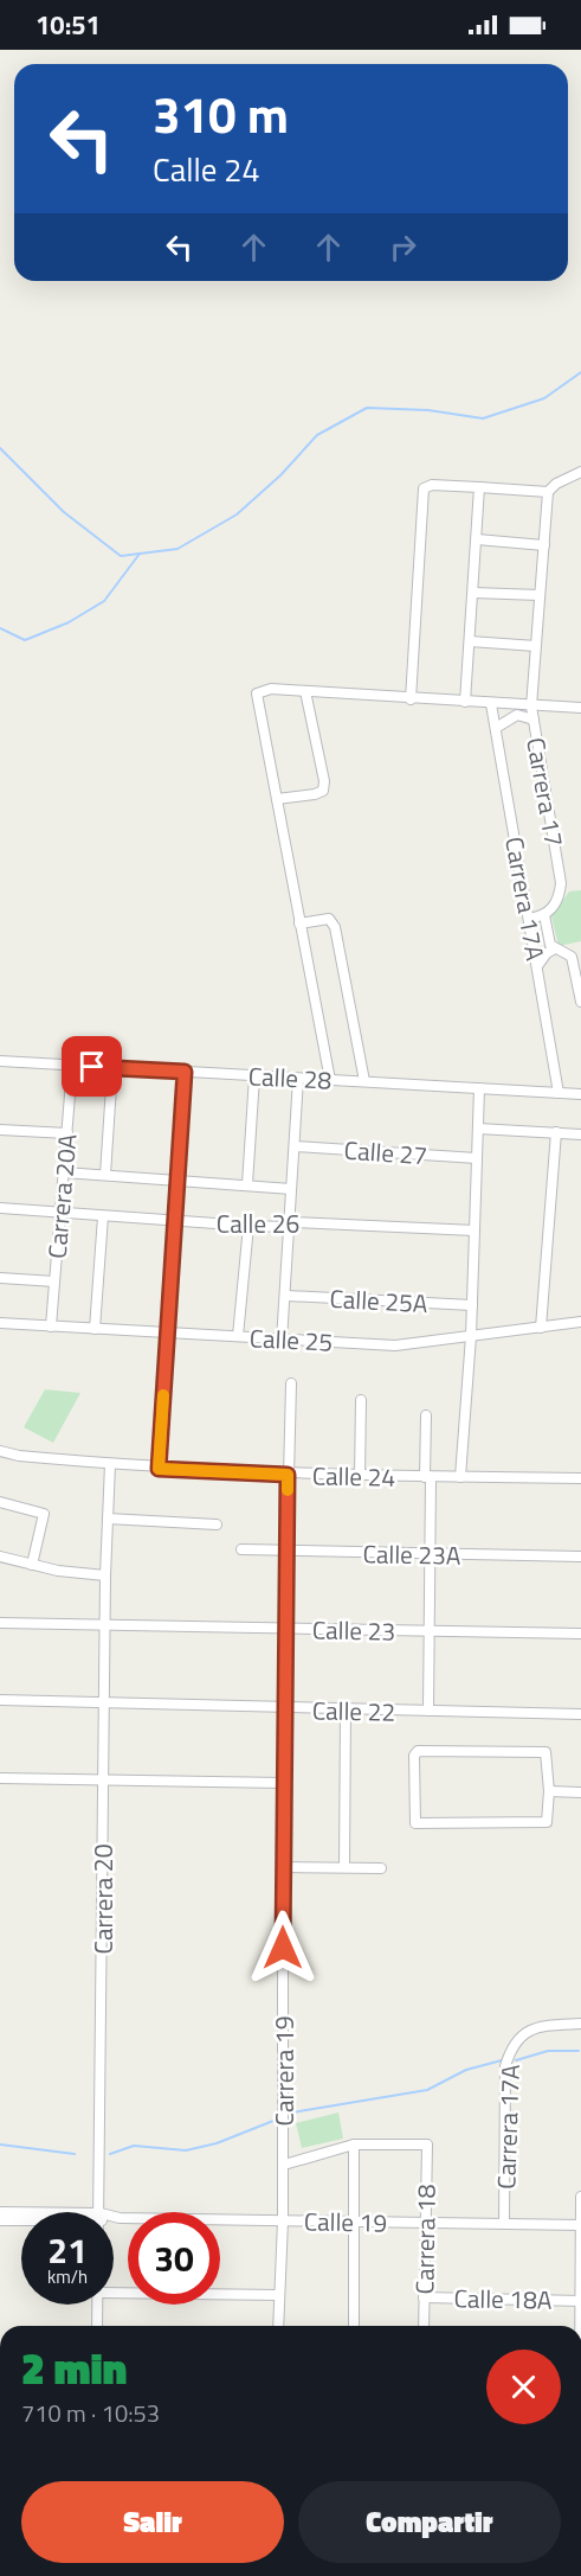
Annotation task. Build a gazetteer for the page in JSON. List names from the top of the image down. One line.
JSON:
{"streets":{"street":["Carrera 17","Carrera 17A","Calle 28","Calle 27","Carrera 20A","Calle 26","Calle 25A","Calle 25","Calle 24","Calle 23A","Calle 23","Calle 22","Carrera 20","Carrera 19","Calle 19","Carrera 18","Calle 18A"]},"crossings":[["Carrera 17A","Calle 28"],["Carrera 17A","Calle 19"],["Calle 28","Carrera 20A"],["Carrera 20A","Calle 26"],["Carrera 20A","Calle 25"],["Calle 24","Carrera 20"],["Calle 24","Carrera 19"],["Calle 23A","Carrera 19"],["Calle 23","Carrera 20"],["Calle 23","Carrera 19"],["Calle 22","Carrera 20"],["Calle 22","Carrera 19"],["Carrera 19","Calle 19"],["Calle 19","Carrera 18"],["Carrera 18","Calle 18A"]],"page":{"status":"10:51","turn":["310 m","Calle 24"],"speed":"21 km/h","limit":"30","heading":["2 min","710 m · 10:53"],"buttons":["Salir","Compartir"]}}
